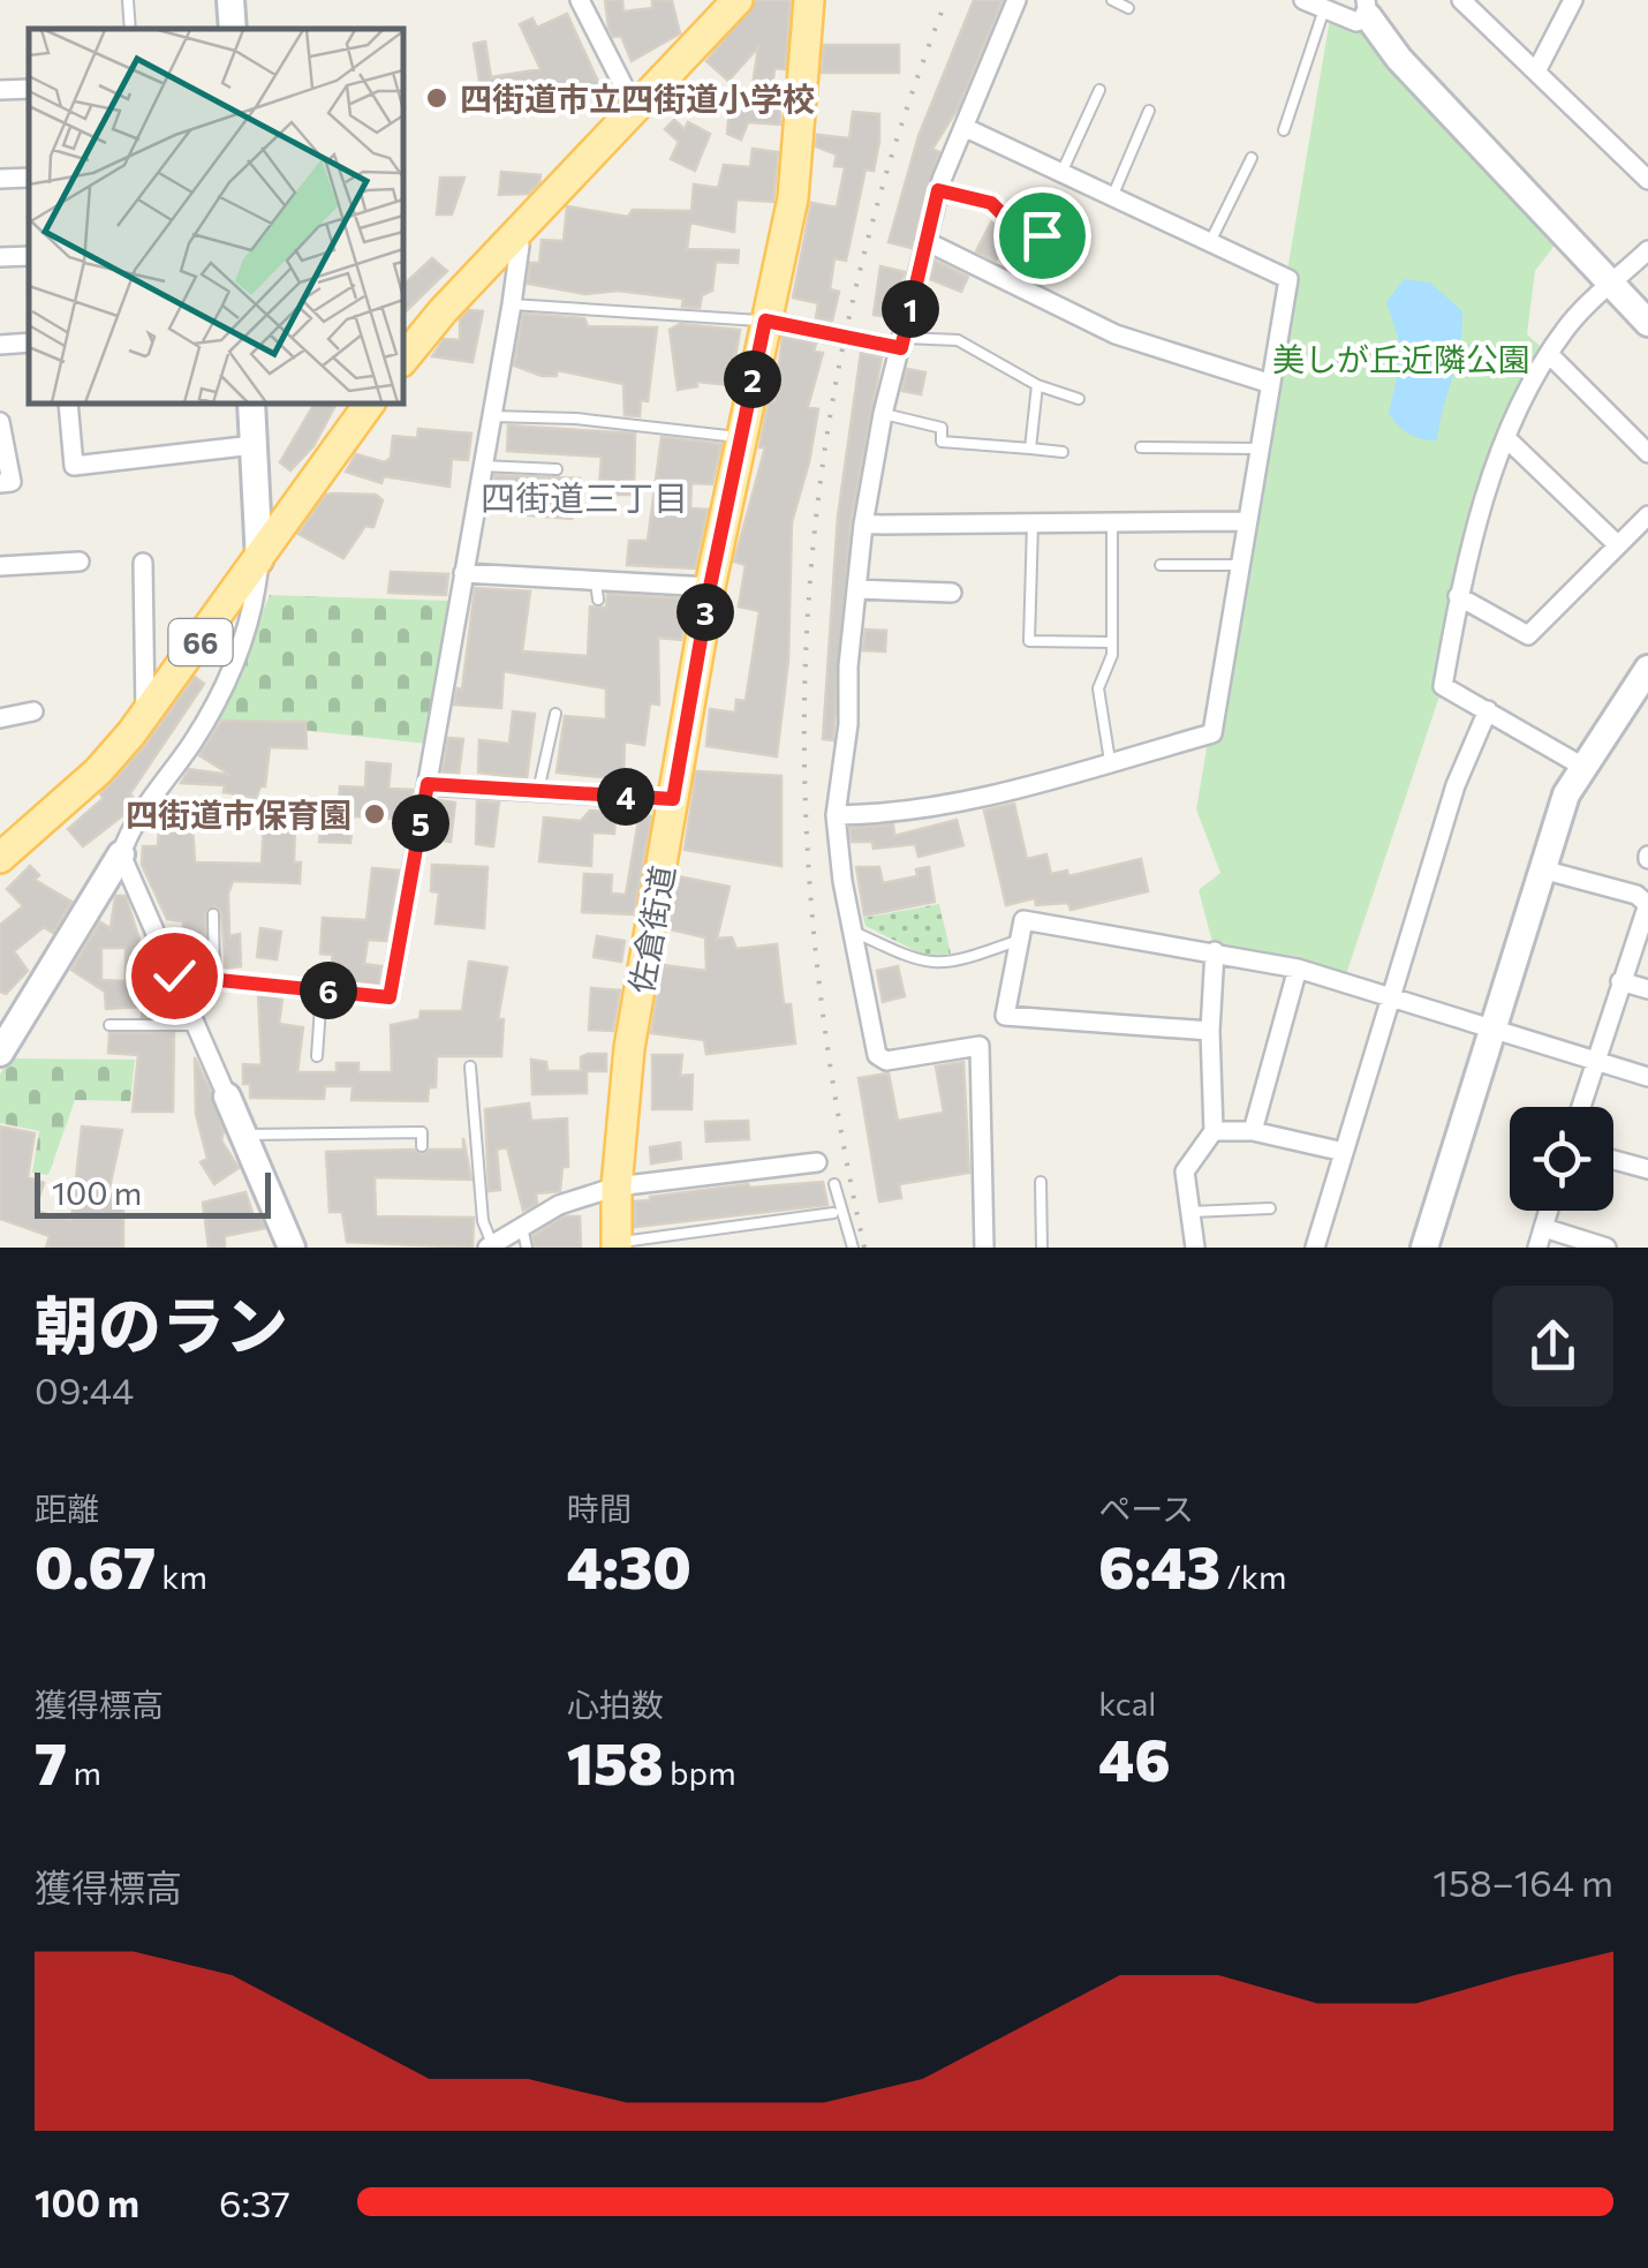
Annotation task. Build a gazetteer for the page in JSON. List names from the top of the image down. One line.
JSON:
{"streets":{"main road":["66","佐倉街道"]},"districts":["四街道三丁目"],"parks":["美しが丘近隣公園"],"places":["四街道市立四街道小学校","四街道市保育園"],"scale_bar":"100 m","page":{"pins":["1","2","3","4","5","6"],"scale":"100 m","heading":["朝のラン","09:44"],"stats":[["距離","0.67 km"],["時間","4:30"],["ペース","6:43 /km"],["獲得標高","7 m"],["心拍数","158 bpm"],["kcal","46"]],"chart":["獲得標高","158–164 m"],"list":[{"name":"100 m","note":"6:37"}]}}
